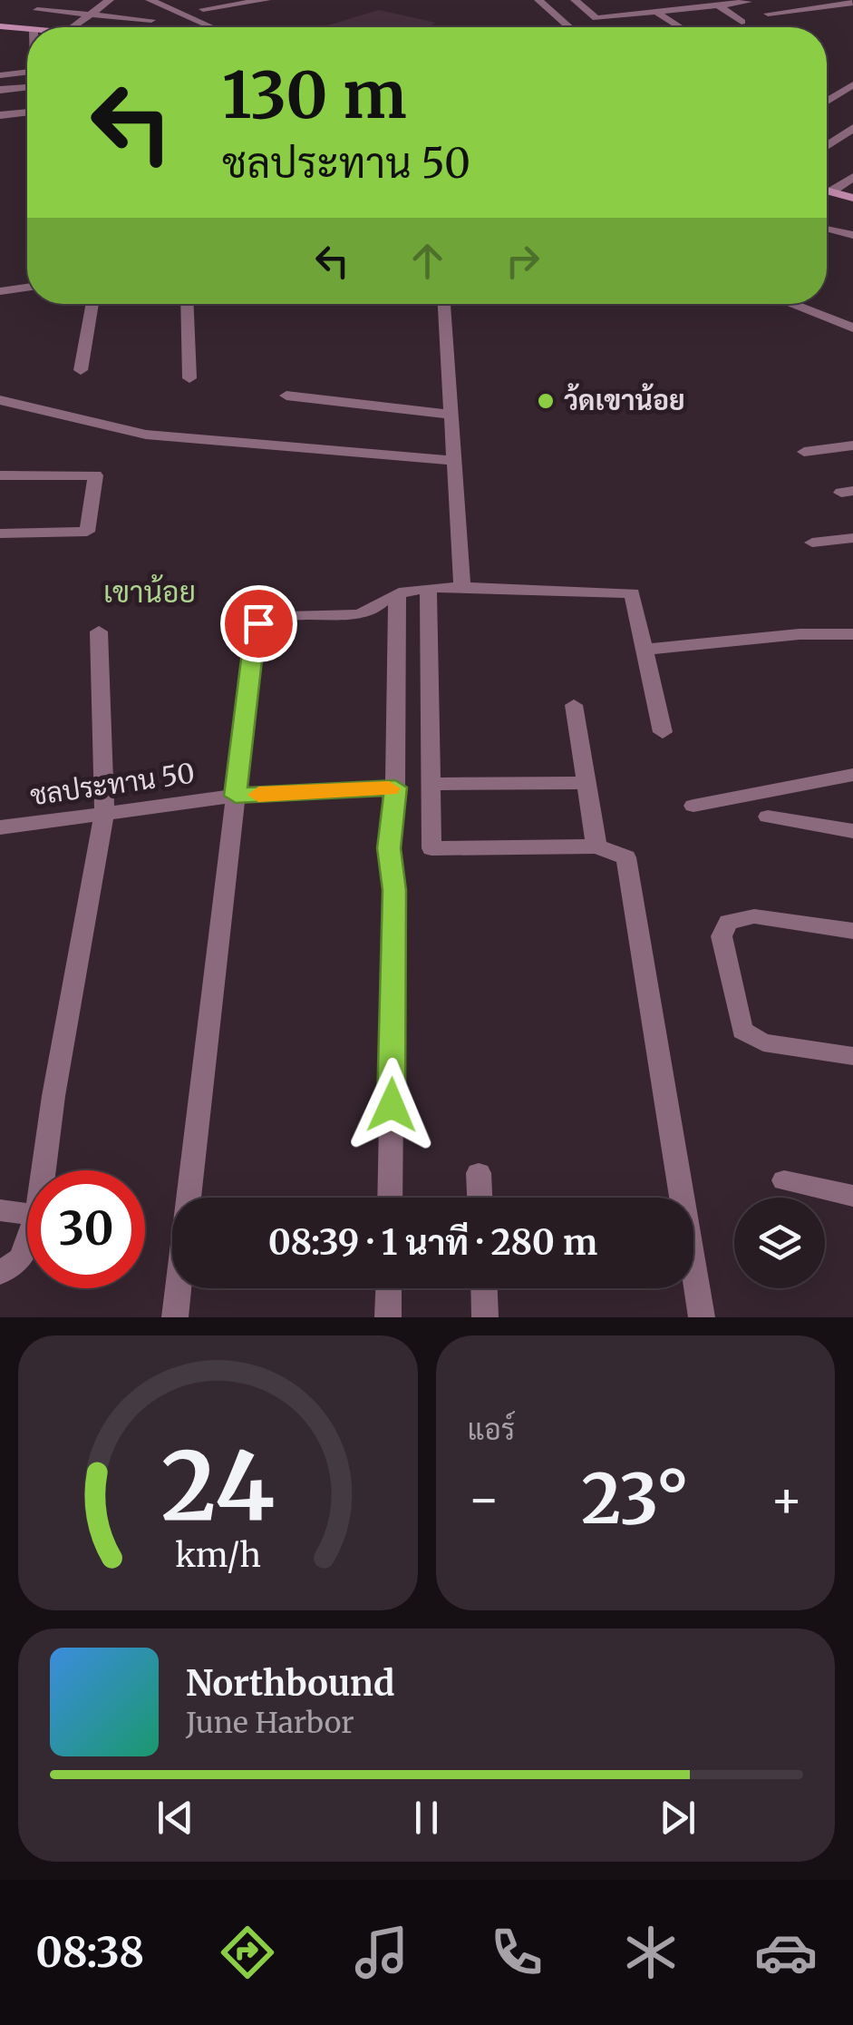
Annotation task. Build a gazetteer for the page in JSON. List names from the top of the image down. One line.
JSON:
{"streets":{"street":["ชลประทาน 50"]},"districts":["เขาน้อย"],"places":["ว้ดเขาน้อย"],"page":{"turn":["130 m","ชลประทาน 50"],"limit":"30","trip":"08:39 · 1 นาที · 280 m","tile":"แอร์","heat":["−","23°","+"],"song":["Northbound","June Harbor"],"tabs":"08:38","gauge":["24","km/h"]}}
